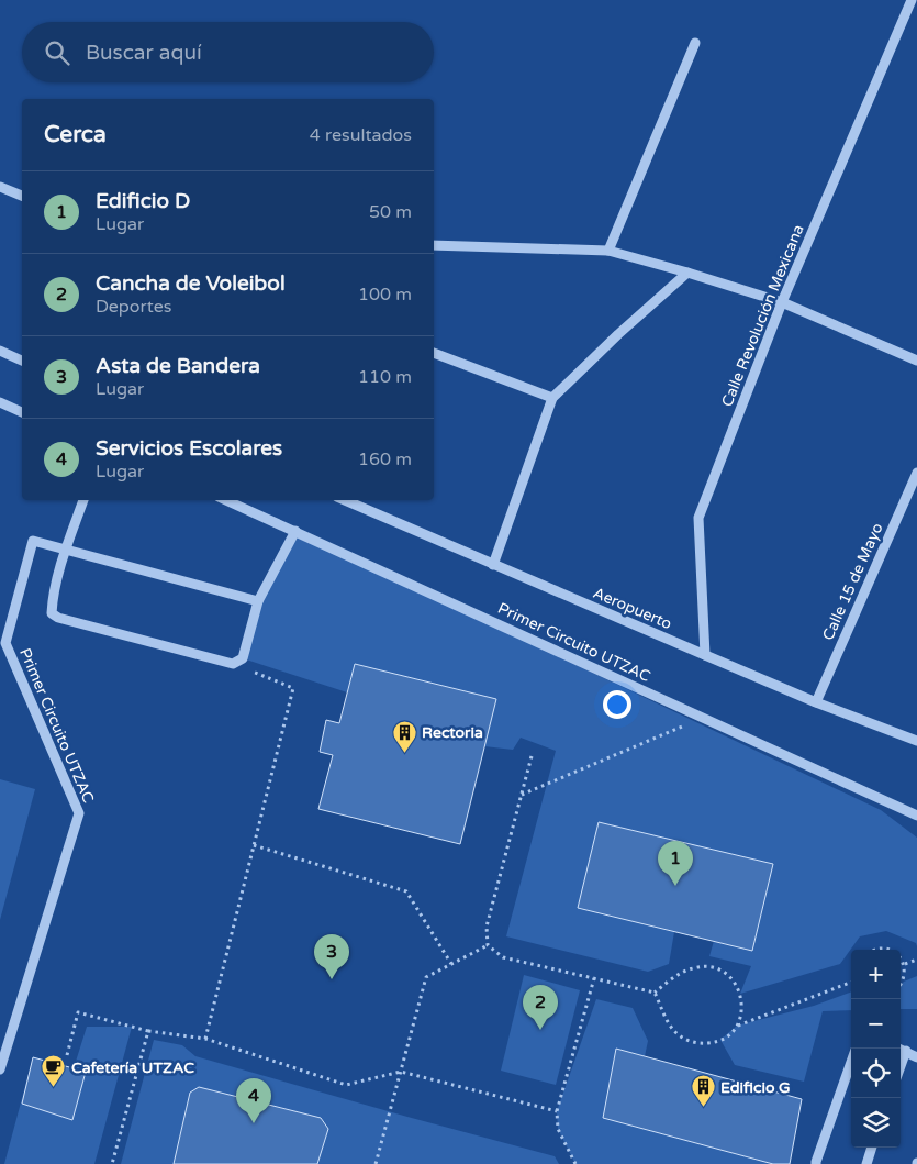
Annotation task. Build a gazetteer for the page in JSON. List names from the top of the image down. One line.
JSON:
{"streets":{"street":["Calle Revolución Mexicana","Calle 15 de Mayo","Aeropuerto","Primer Circuito UTZAC"]},"crossings":[["Calle Revolución Mexicana","Aeropuerto"],["Calle 15 de Mayo","Aeropuerto"]],"places":{"building":["Rectoria","Edificio G"],"cafe":["Cafetería UTZAC"]},"page":{"search":"Buscar aquí","heading":["Cerca","4 resultados"],"list":[{"mark":"1","name":"Edificio D","note":"Lugar","value":"50 m"},{"mark":"2","name":"Cancha de Voleibol","note":"Deportes","value":"100 m"},{"mark":"3","name":"Asta de Bandera","note":"Lugar","value":"110 m"},{"mark":"4","name":"Servicios Escolares","note":"Lugar","value":"160 m"}],"pins":["1","3","2","4"],"map_buttons":["+","−"]}}
